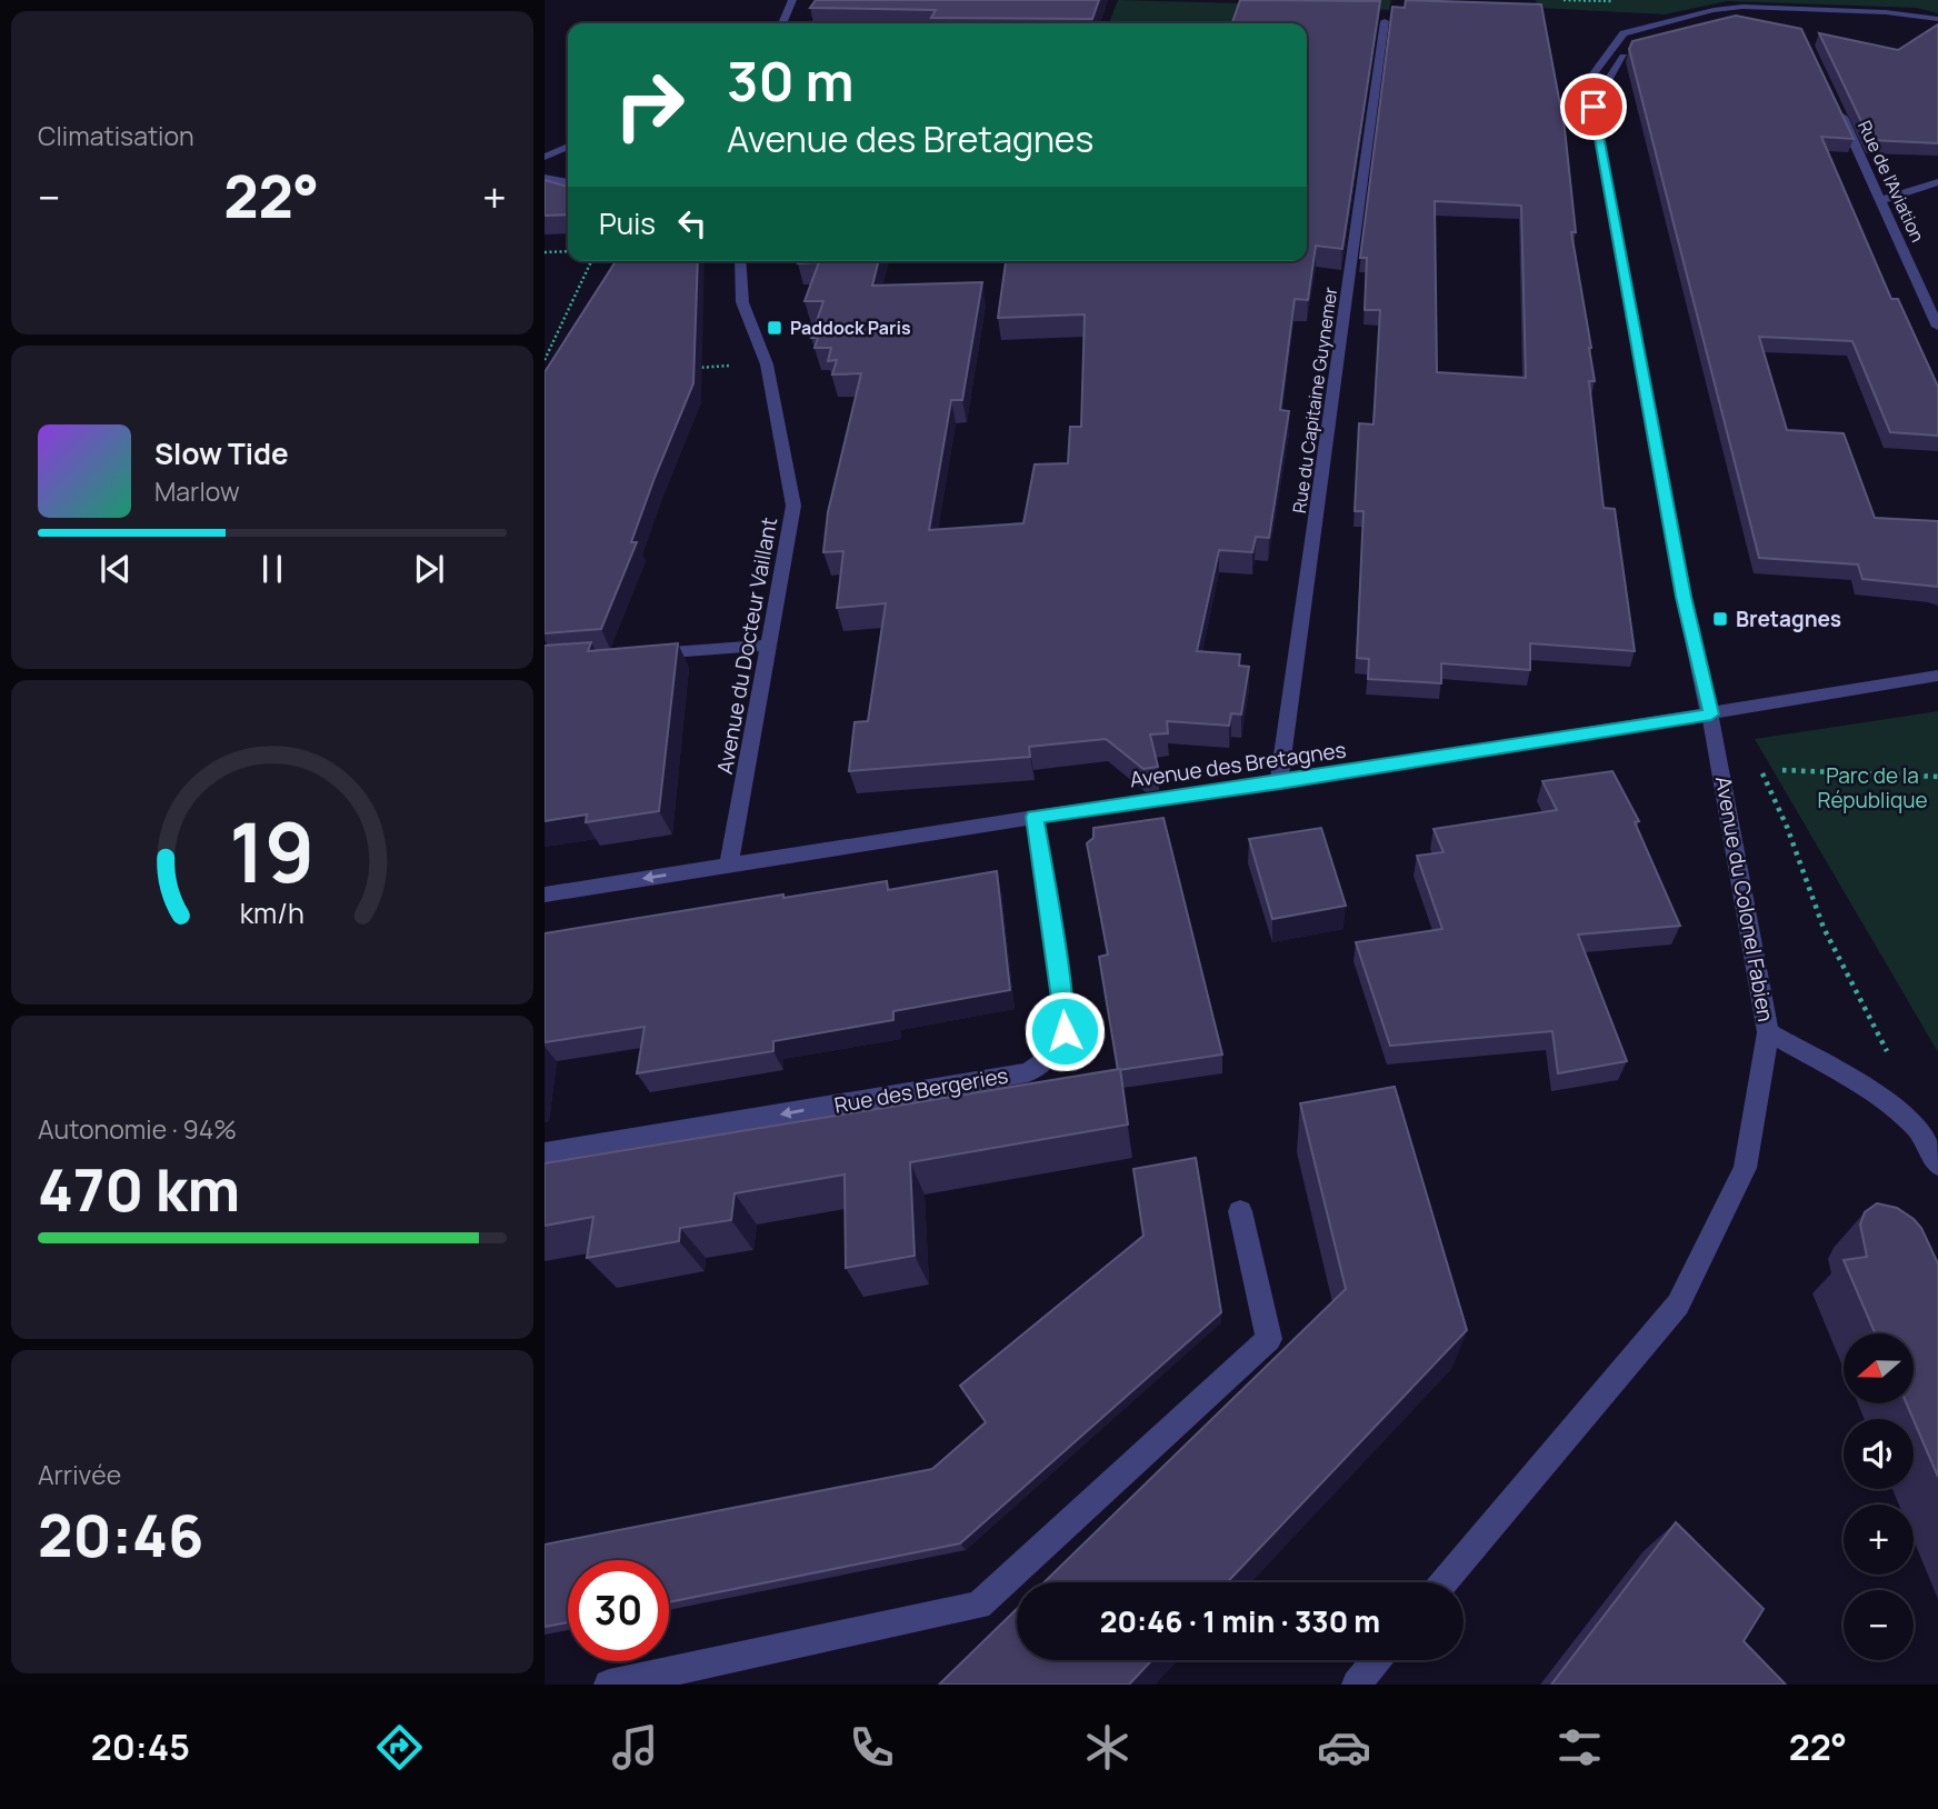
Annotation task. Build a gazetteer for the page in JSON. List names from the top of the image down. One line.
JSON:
{"streets":{"street":["Rue de l'Aviation","Rue du Capitaine Guynemer","Avenue du Docteur Vaillant","Avenue des Bretagnes","Avenue du Colonel Fabien","Rue des Bergeries"]},"crossings":[["Rue du Capitaine Guynemer","Avenue des Bretagnes"],["Avenue du Docteur Vaillant","Avenue des Bretagnes"],["Avenue des Bretagnes","Avenue du Colonel Fabien"],["Avenue des Bretagnes","Rue des Bergeries"]],"parks":["Parc de la République"],"places":{"transit":["Paddock Paris","Bretagnes"]},"north":"left","page":{"tile":["Climatisation",["Autonomie · 94%","470 km"],["Arrivée","20:46"]],"turn":["30 m","Avenue des Bretagnes"],"heat":["−","22°","+"],"then":"Puis","song":["Slow Tide","Marlow"],"map_buttons":["+","−"],"limit":"30","trip":"20:46 · 1 min · 330 m","tabs":["20:45","22°"],"gauge":["19","km/h"]}}
